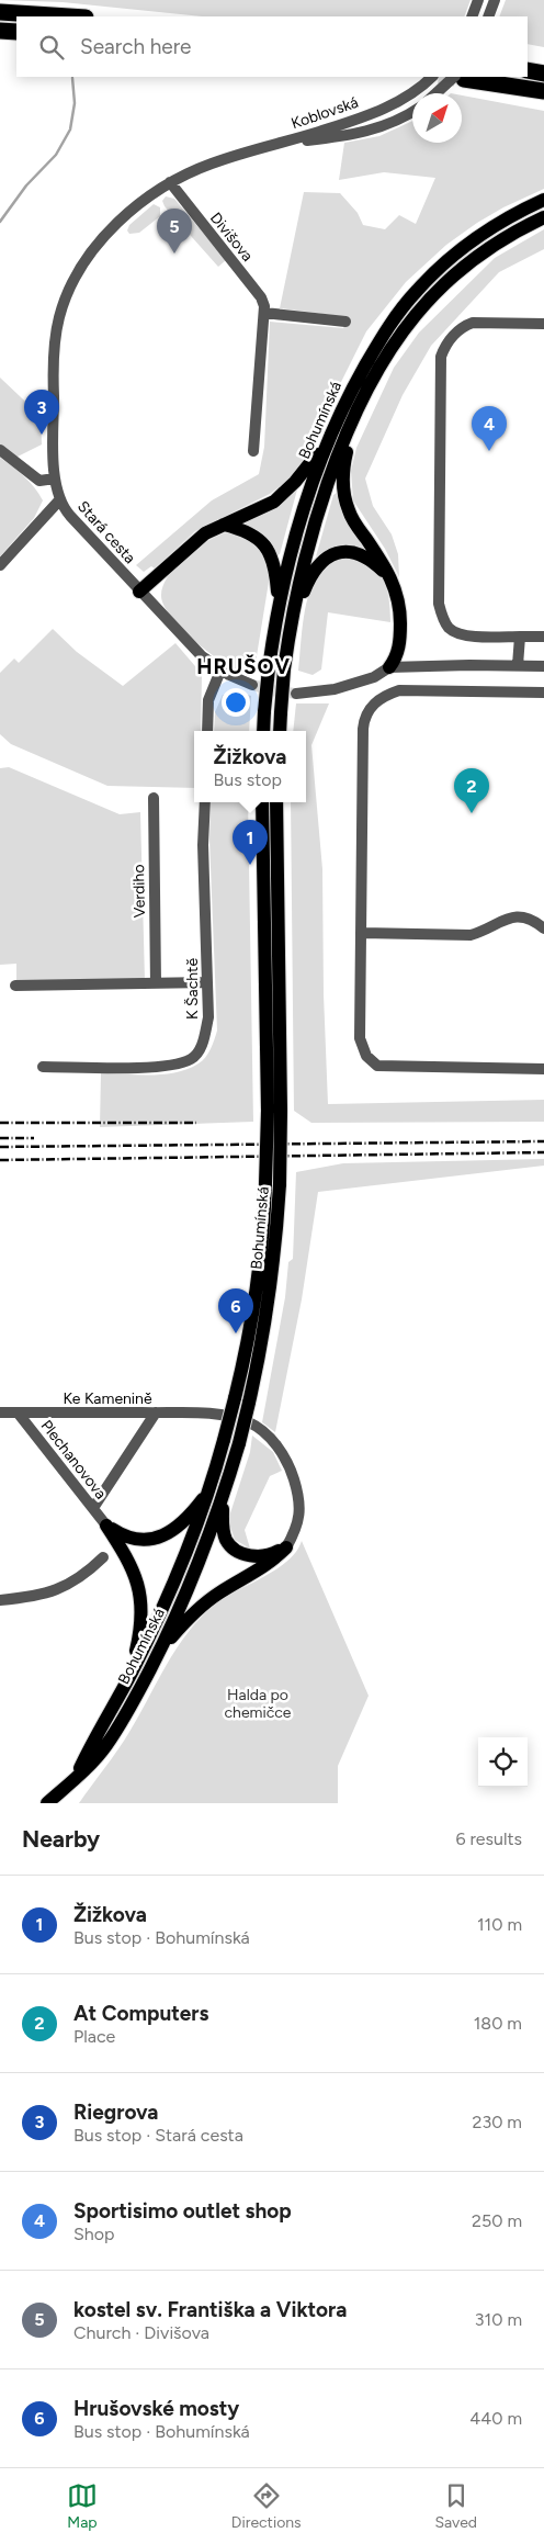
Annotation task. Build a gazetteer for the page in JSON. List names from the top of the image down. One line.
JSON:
{"streets":{"main road":["Bohumínská"],"street":["Koblovská","Divišova","Stará cesta","Verdiho","K Šachtě","Ke Kamenině","Plechanovova"]},"crossings":[["Koblovská","Stará cesta"],["Divišova","Stará cesta"],["Ke Kamenině","Plechanovova"]],"districts":["HRUŠOV"],"parks":["Halda po chemičce"],"north":"top right","page":{"search":"Search here","pins":["5","3","4","2","1","6"],"popup":["Žižkova","Bus stop"],"heading":["Nearby","6 results"],"list":[{"mark":"1","name":"Žižkova","note":"Bus stop · Bohumínská","value":"110 m"},{"mark":"2","name":"At Computers","note":"Place","value":"180 m"},{"mark":"3","name":"Riegrova","note":"Bus stop · Stará cesta","value":"230 m"},{"mark":"4","name":"Sportisimo outlet shop","note":"Shop","value":"250 m"},{"mark":"5","name":"kostel sv. Františka a Viktora","note":"Church · Divišova","value":"310 m"},{"mark":"6","name":"Hrušovské mosty","note":"Bus stop · Bohumínská","value":"440 m"}],"nav":["Map","Directions","Saved"]}}
